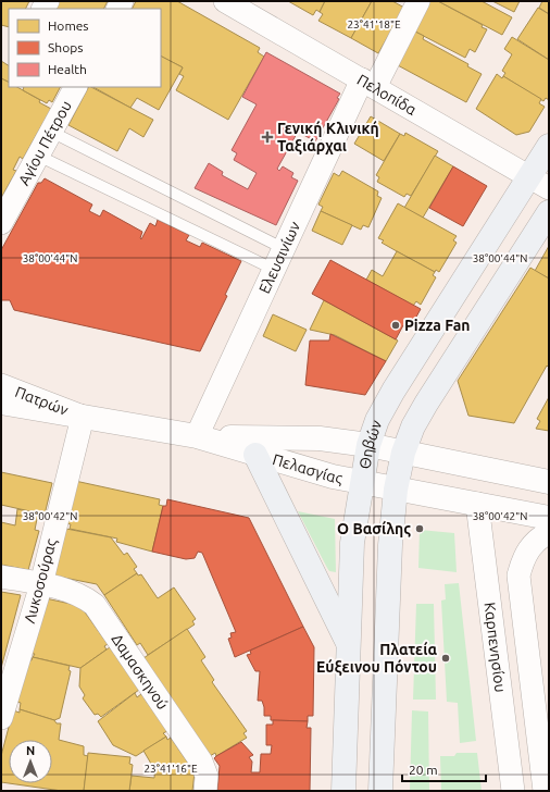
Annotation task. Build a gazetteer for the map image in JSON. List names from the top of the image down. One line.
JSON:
{"streets":{"main road":["Θηβών"],"street":["Πελοπίδα","Αγίου Πέτρου","Ελευσινίων","Πατρών","Πελασγίας","Λυκοσούρας","Καρπενησίου","Δαμασκηνού"]},"crossings":[["Πελοπίδα","Ελευσινίων"],["Πελοπίδα","Θηβών"],["Ελευσινίων","Πελασγίας"],["Πατρών","Πελασγίας"],["Πατρών","Λυκοσούρας"],["Θηβών","Πελασγίας"],["Πελασγίας","Λυκοσούρας"],["Πελασγίας","Καρπενησίου"],["Λυκοσούρας","Δαμασκηνού"]],"places":{"health":["Γενική Κλινική Ταξιάρχαι"],"other":["Pizza Fan","Ο Βασίλης","Πλατεία Εύξεινου Πόντου"]},"legend":["Homes","Shops","Health"],"scale_bar":"20 m","north":"top","coordinates":["23°41'18\"E","38°00'44\"N","38°00'42\"N","23°41'16\"E"]}
